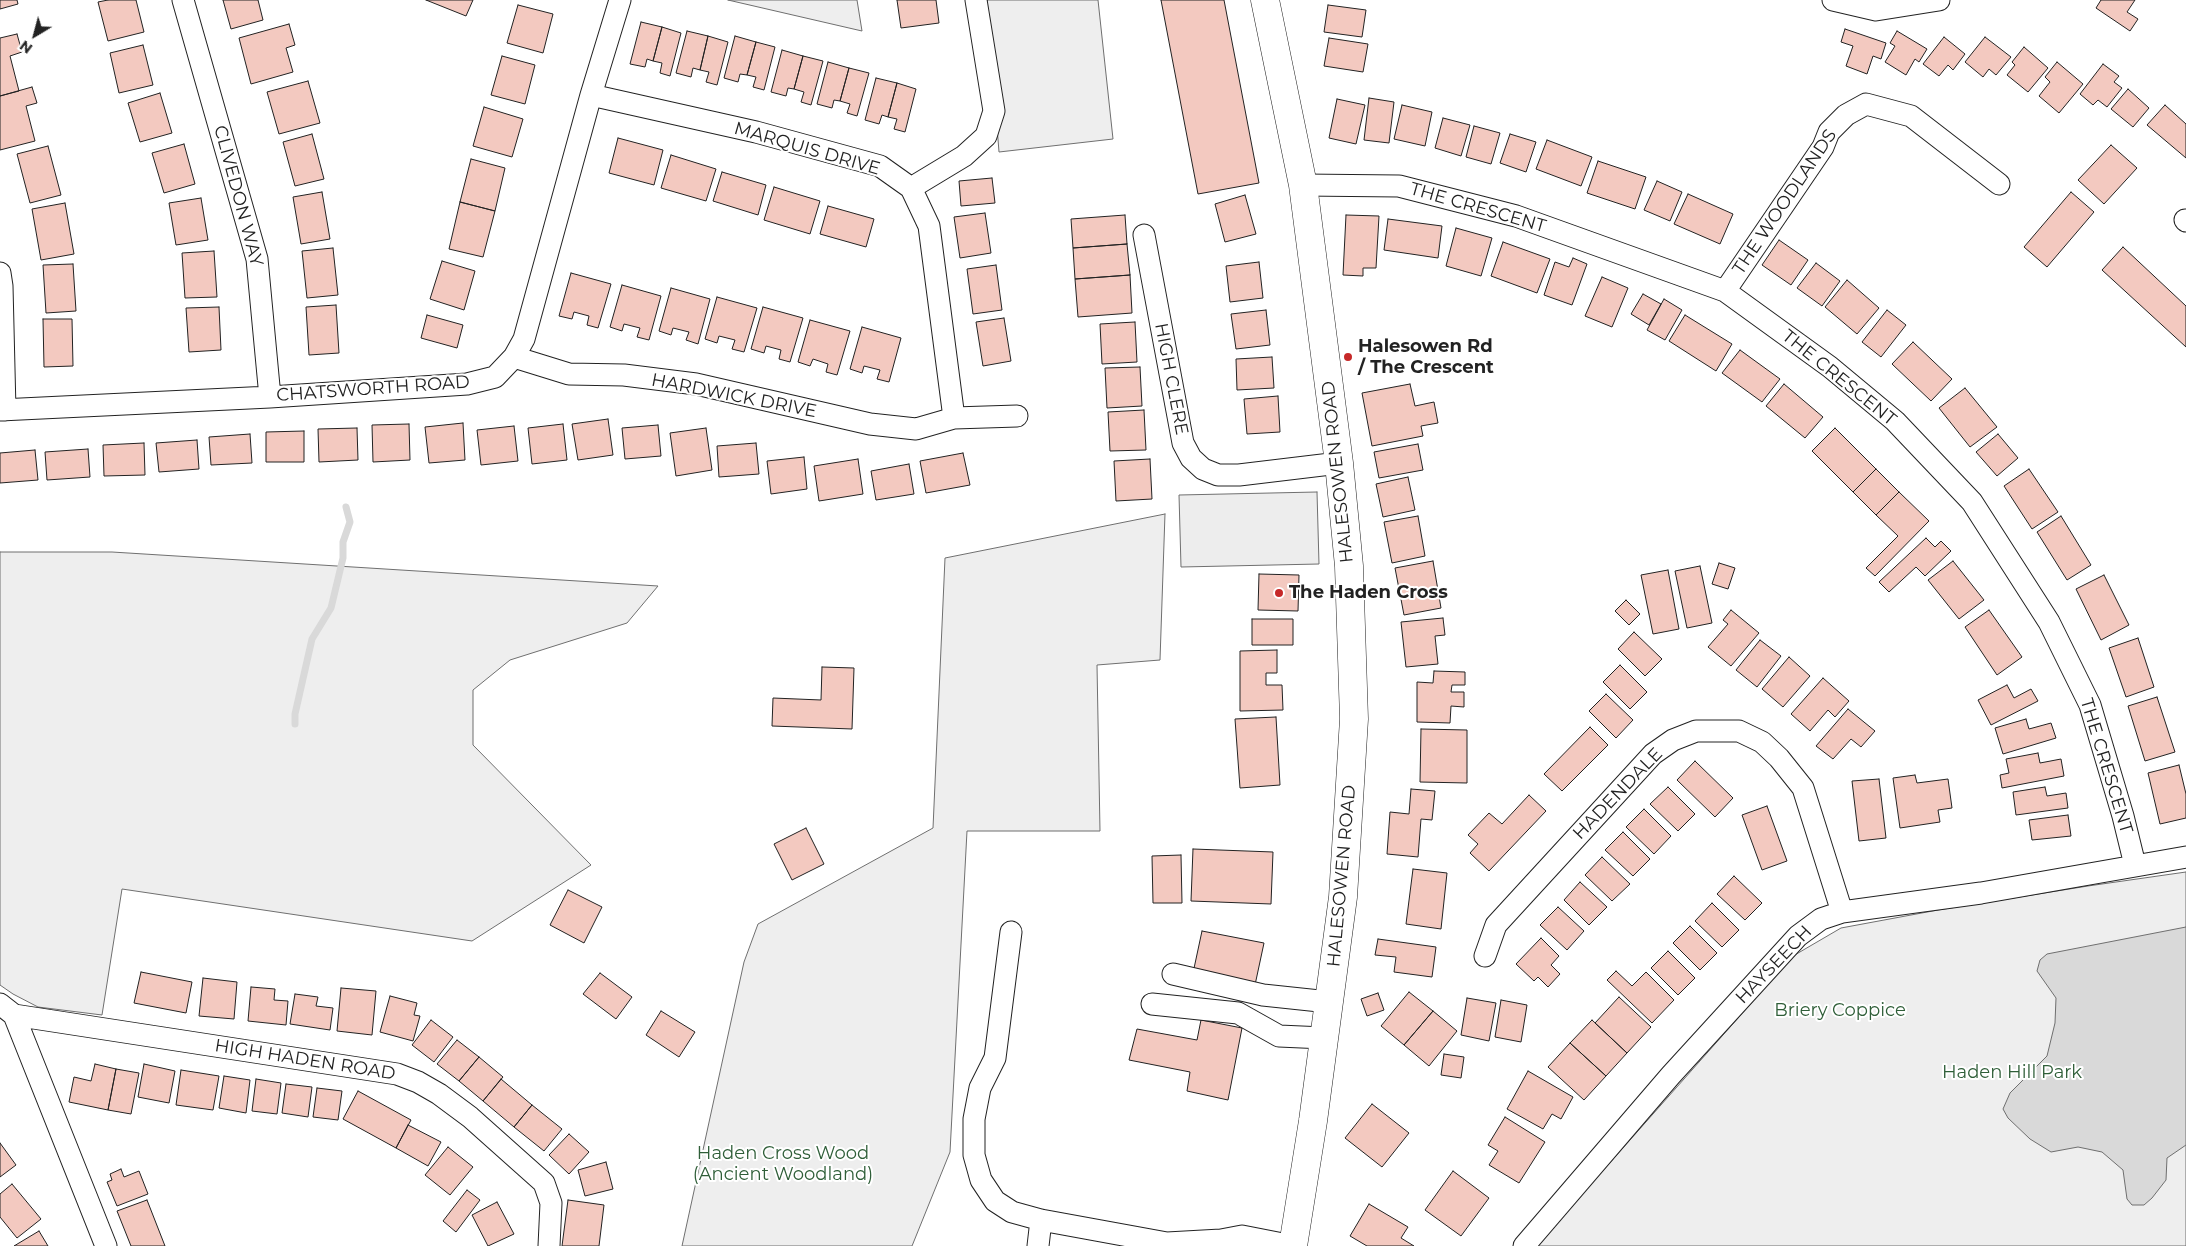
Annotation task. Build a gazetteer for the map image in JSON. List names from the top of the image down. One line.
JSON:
{"streets":{"main road":["HALESOWEN ROAD"],"street":["MARQUIS DRIVE","CLIVEDON WAY","THE WOODLANDS","THE CRESCENT","HIGH CLERE","CHATSWORTH ROAD","HARDWICK DRIVE","HADENDALE","HAYSEECH","HIGH HADEN ROAD"]},"crossings":[["MARQUIS DRIVE","CHATSWORTH ROAD"],["CLIVEDON WAY","CHATSWORTH ROAD"],["THE WOODLANDS","THE CRESCENT"],["THE CRESCENT","HALESOWEN ROAD"],["THE CRESCENT","HAYSEECH"],["HIGH CLERE","HALESOWEN ROAD"],["CHATSWORTH ROAD","HARDWICK DRIVE"],["HADENDALE","HAYSEECH"]],"parks":["Briery Coppice","Haden Hill Park","Haden Cross Wood (Ancient Woodland)"],"places":["Halesowen Rd / The Crescent","The Haden Cross"],"north":"bottom left"}
